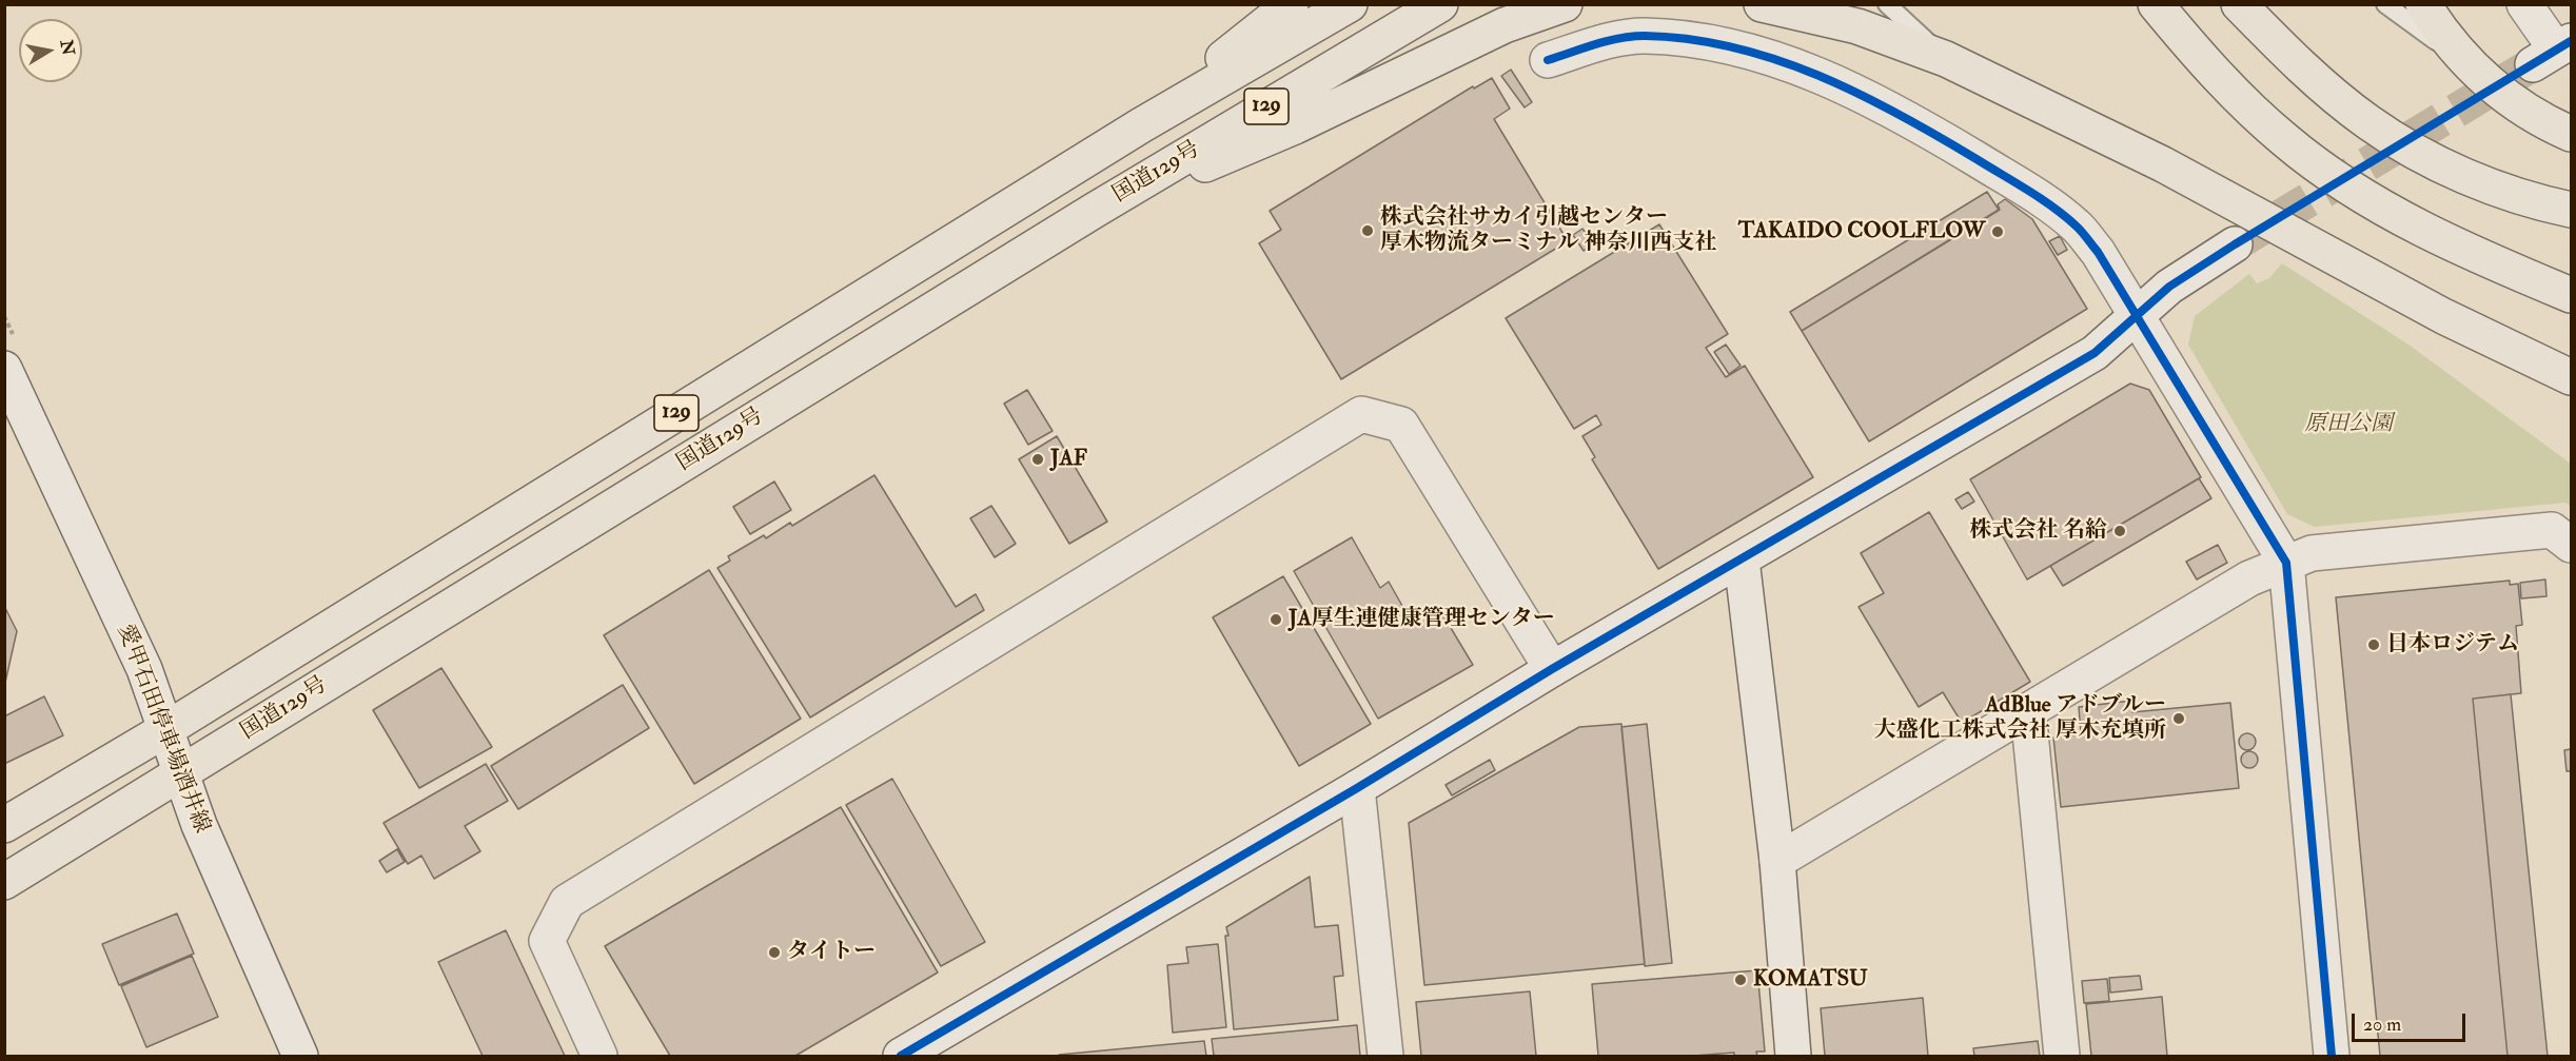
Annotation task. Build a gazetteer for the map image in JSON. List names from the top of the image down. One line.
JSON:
{"streets":{"highway":["129","国道129号"],"street":["愛甲石田停車場酒井線"]},"crossings":[["国道129号","愛甲石田停車場酒井線"]],"parks":["原田公園"],"places":["株式会社サカイ引越センター 厚木物流ターミナル 神奈川西支社","TAKAIDO COOLFLOW","JAF","株式会社 名給","JA厚生連健康管理センター","日本ロジテム","AdBlue アドブルー 大盛化工株式会社 厚木充填所","タイトー","KOMATSU"],"scale_bar":"20 m","north":"right"}
